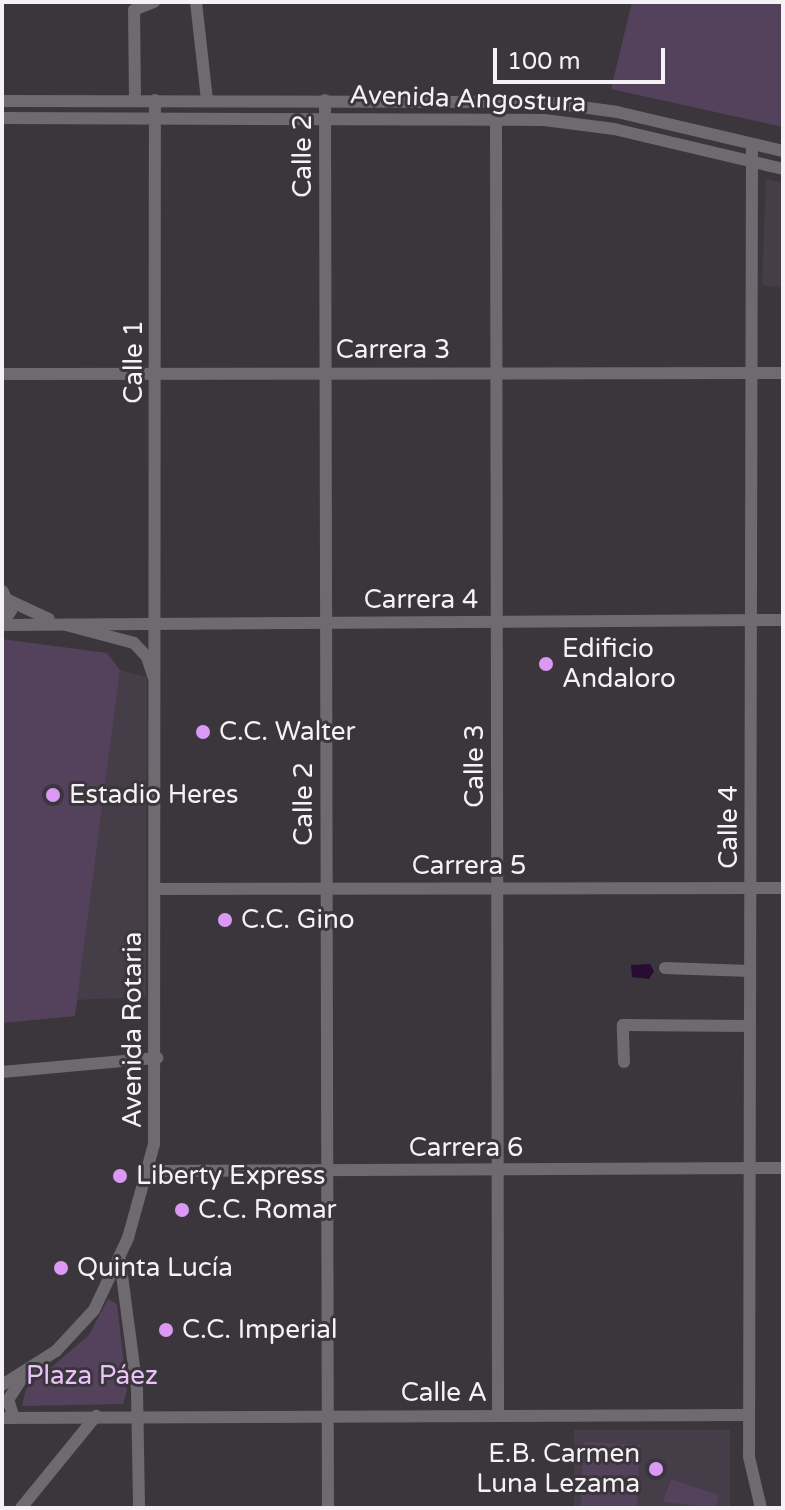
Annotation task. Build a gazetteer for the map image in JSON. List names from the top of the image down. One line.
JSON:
{"streets":{"street":["Avenida Angostura","Calle 2","Carrera 3","Calle 1","Carrera 4","Calle 3","Calle 4","Carrera 5","Avenida Rotaria","Carrera 6","Calle A"]},"crossings":[["Avenida Angostura","Calle 2"],["Avenida Angostura","Calle 1"],["Avenida Angostura","Calle 3"],["Avenida Angostura","Calle 4"],["Calle 2","Carrera 3"],["Calle 2","Carrera 4"],["Calle 2","Carrera 5"],["Calle 2","Carrera 6"],["Calle 2","Calle A"],["Carrera 3","Calle 1"],["Carrera 3","Calle 3"],["Carrera 3","Calle 4"],["Calle 1","Carrera 4"],["Calle 1","Avenida Rotaria"],["Carrera 4","Calle 3"],["Carrera 4","Calle 4"],["Carrera 4","Avenida Rotaria"],["Calle 3","Carrera 5"],["Calle 3","Carrera 6"],["Calle 3","Calle A"],["Calle 4","Carrera 5"],["Calle 4","Carrera 6"],["Calle 4","Calle A"],["Carrera 5","Avenida Rotaria"],["Avenida Rotaria","Carrera 6"],["Avenida Rotaria","Calle A"]],"parks":["Plaza Páez"],"places":["Edificio Andaloro","C.C. Walter","Estadio Heres","C.C. Gino","Liberty Express","C.C. Romar","Quinta Lucía","C.C. Imperial","E.B. Carmen Luna Lezama"],"scale_bar":"100 m"}
